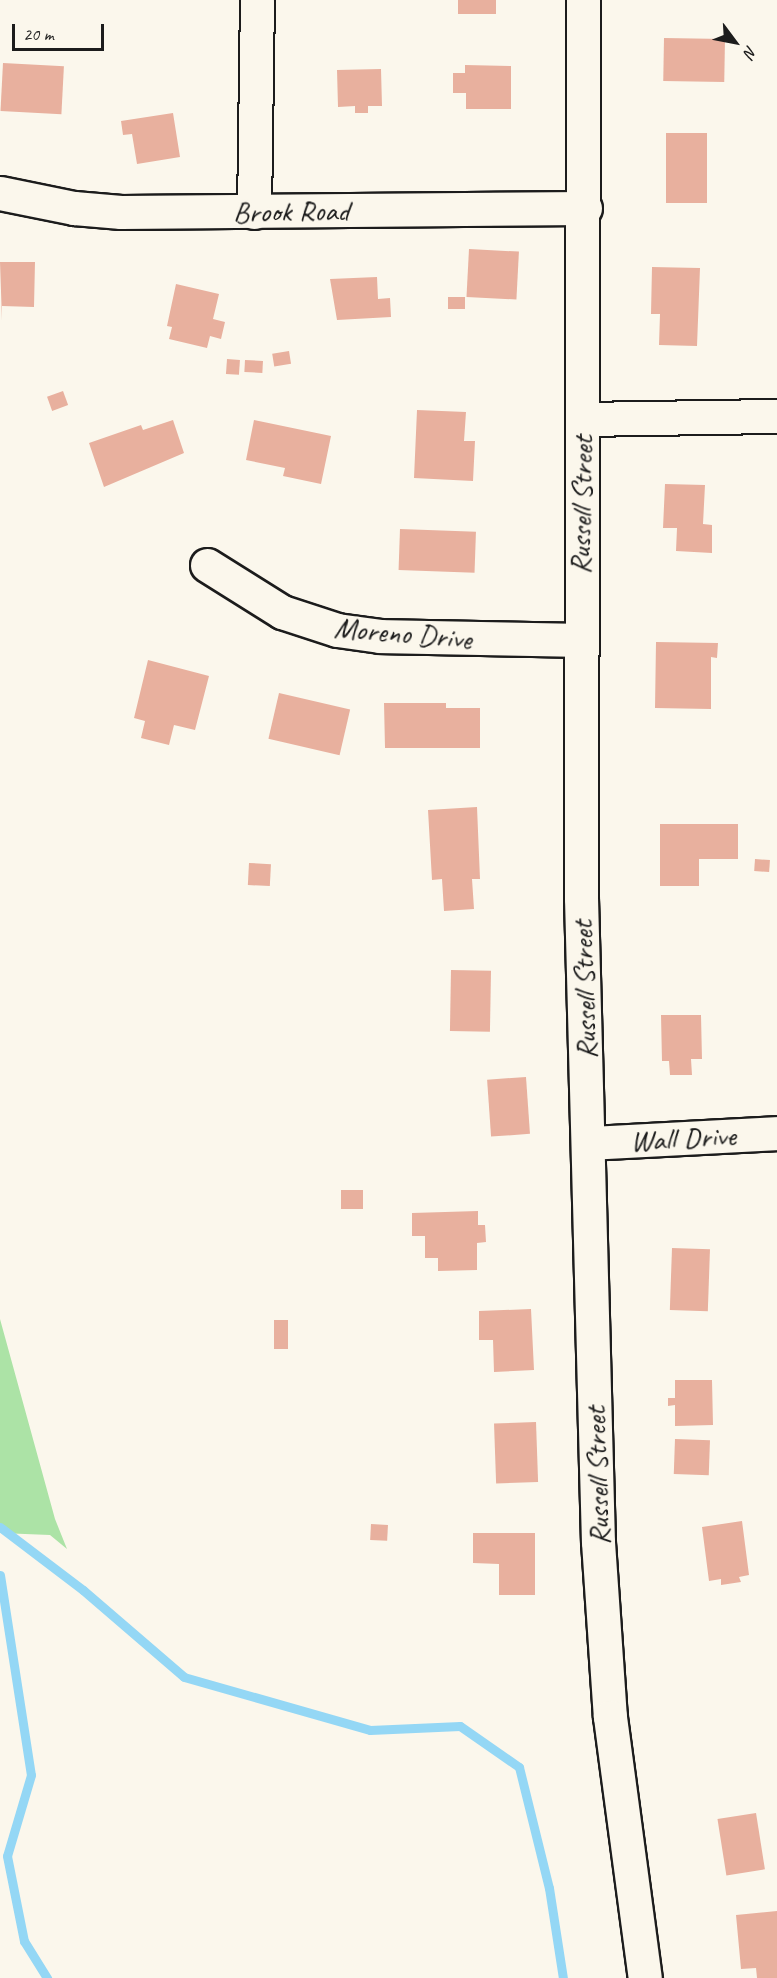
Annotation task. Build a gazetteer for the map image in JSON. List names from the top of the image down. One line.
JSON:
{"streets":{"street":["Brook Road","Russell Street","Moreno Drive","Wall Drive"]},"crossings":[["Brook Road","Russell Street"],["Russell Street","Moreno Drive"],["Russell Street","Wall Drive"]],"scale_bar":"20 m","north":"bottom right"}
